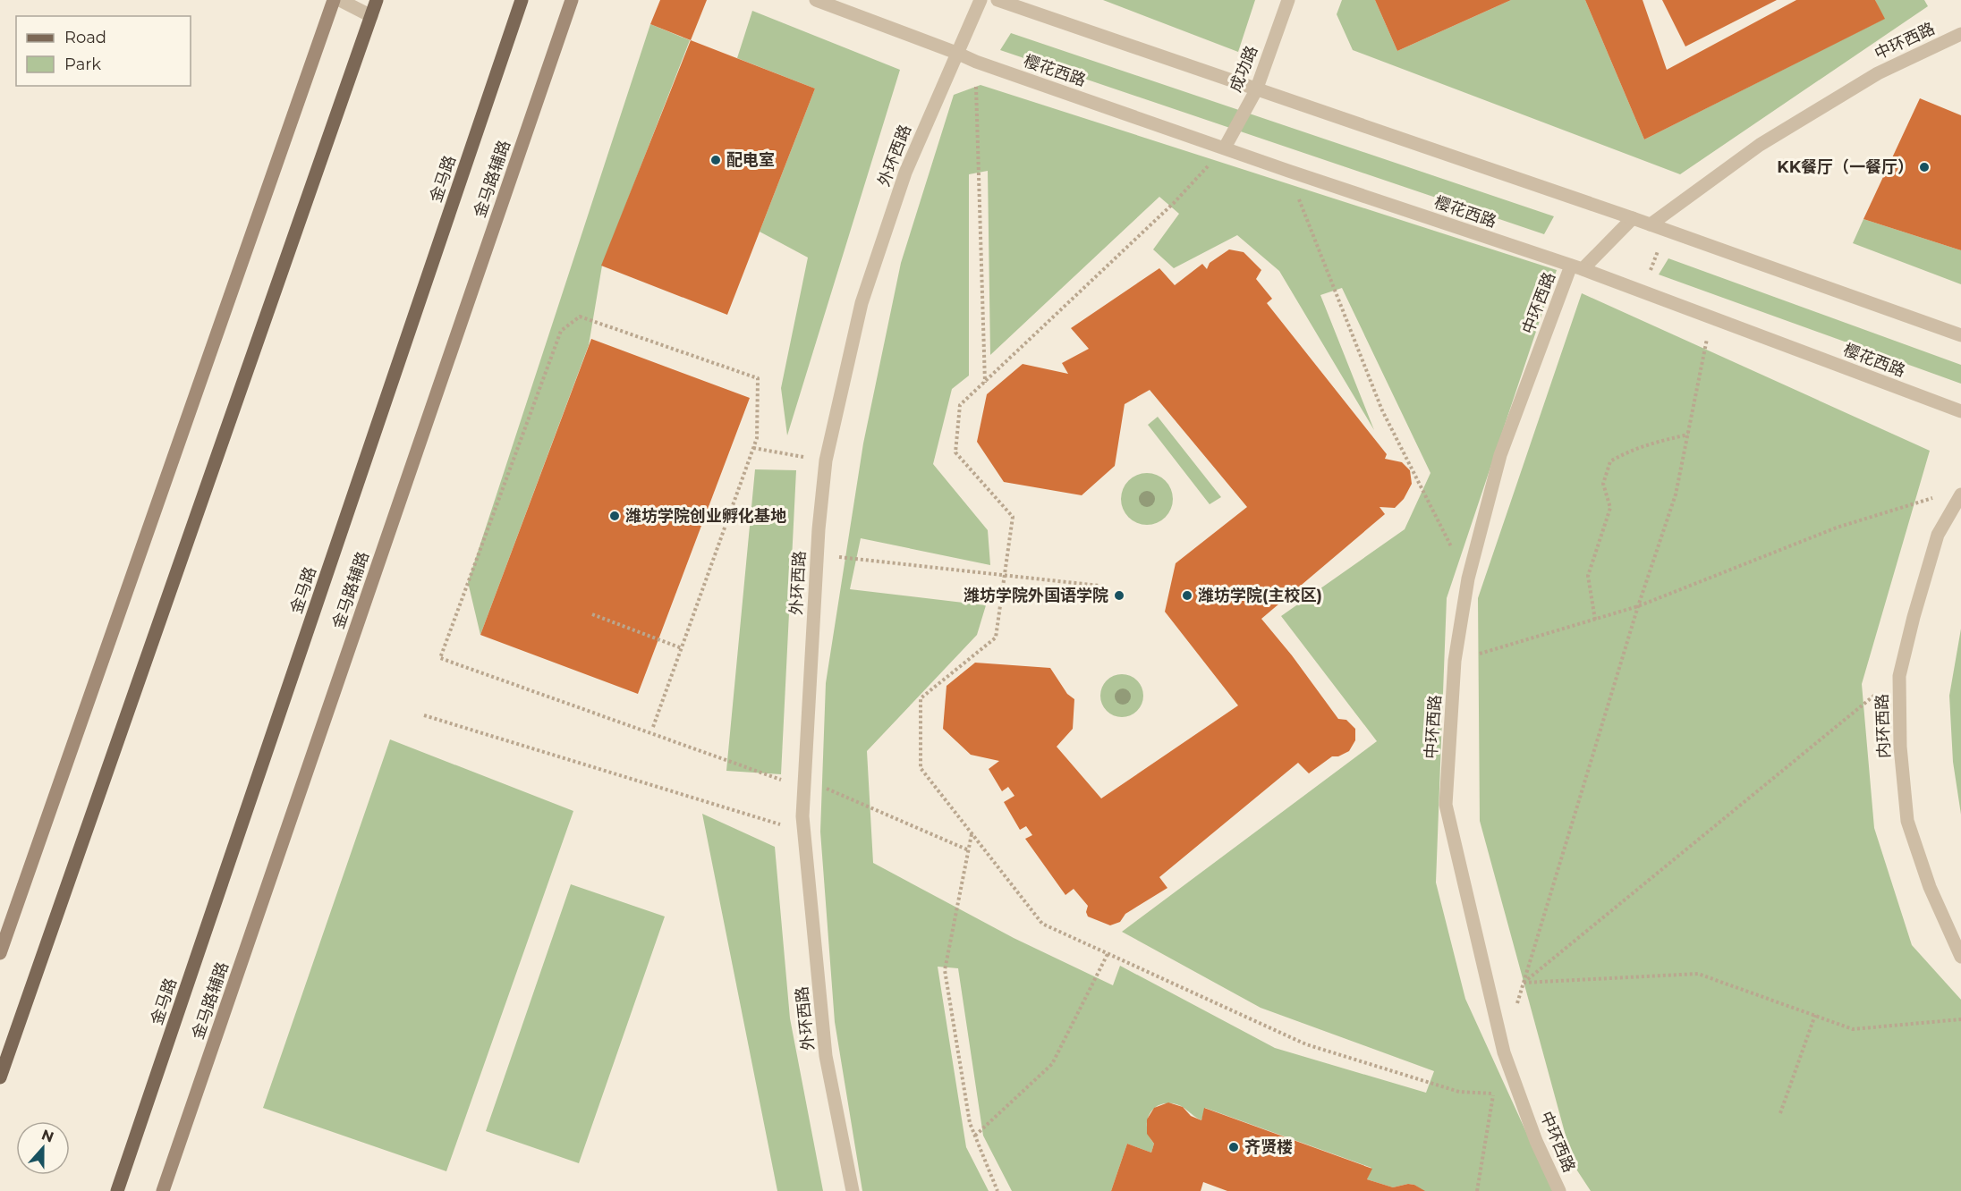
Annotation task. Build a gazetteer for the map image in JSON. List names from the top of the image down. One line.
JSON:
{"streets":{"main road":["金马路"],"street":["中环西路","成功路","樱花西路","外环西路","金马路辅路","内环西路"]},"crossings":[["中环西路","樱花西路"],["成功路","樱花西路"],["樱花西路","外环西路"]],"places":["配电室","KK餐厅（一餐厅）","潍坊学院创业孵化基地","潍坊学院外国语学院","潍坊学院(主校区)","齐贤楼"],"legend":["Road","Park"],"north":"top"}
